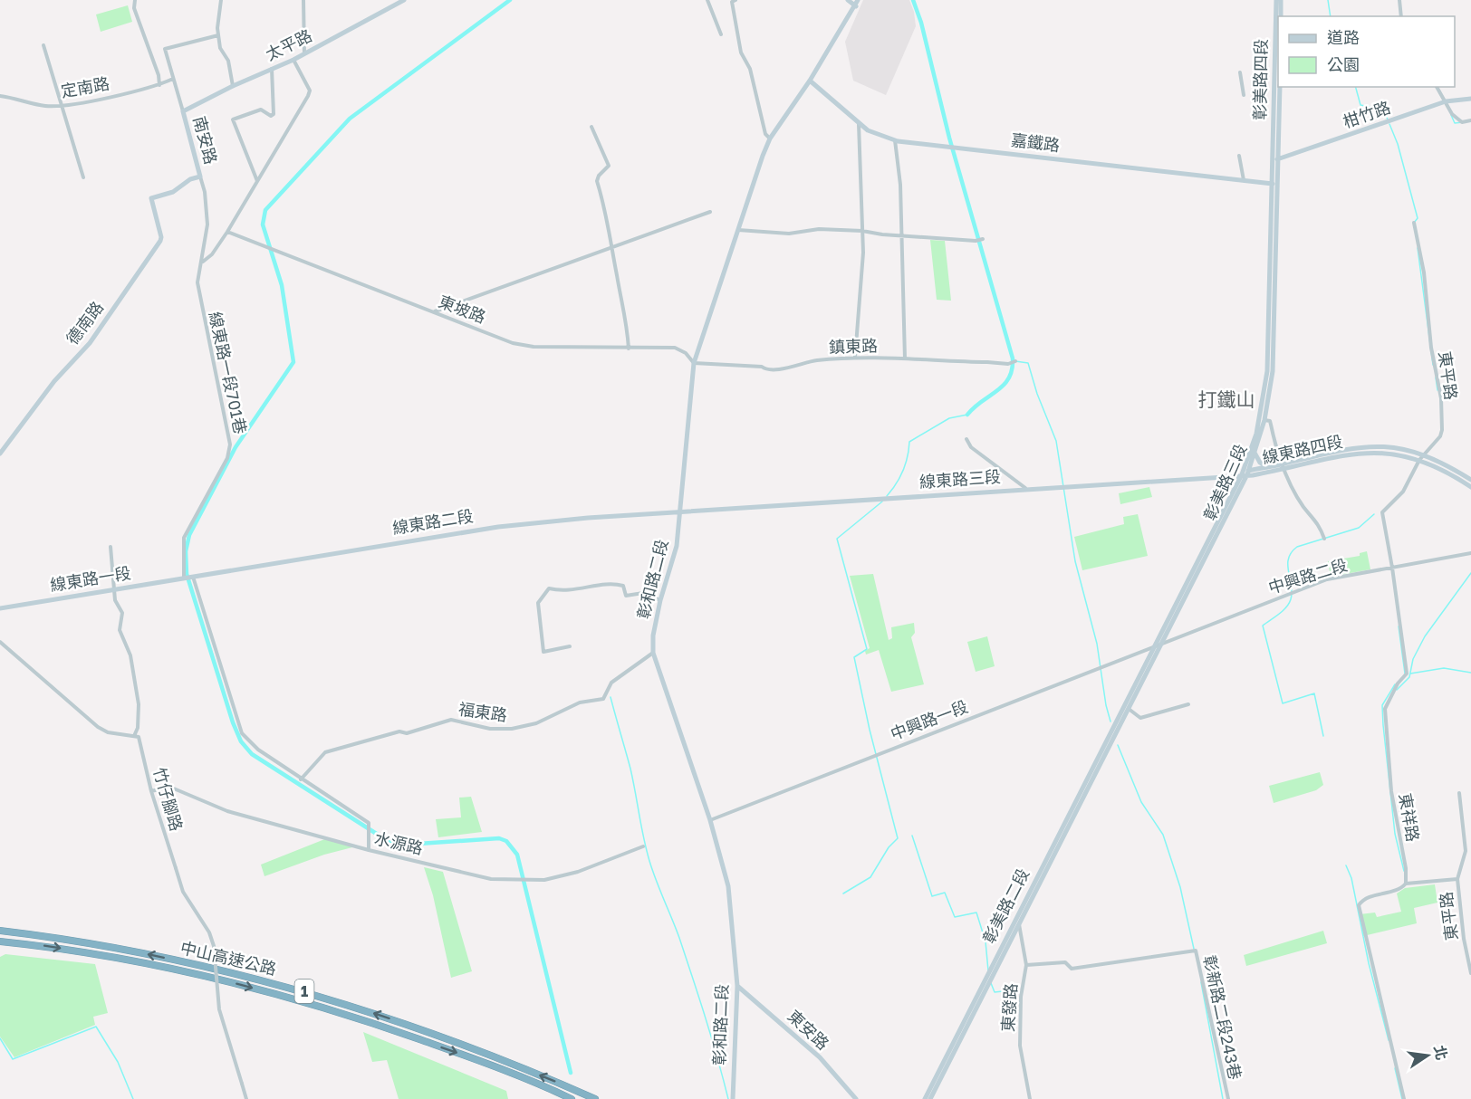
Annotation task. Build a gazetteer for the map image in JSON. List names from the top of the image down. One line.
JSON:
{"streets":{"highway":["中山高速公路","1"],"main road":["太平路","彰美路四段","柑竹路","南安路","嘉鐵路","德南路","線東路四段","線東路三段","彰美路三段","線東路二段","線東路一段","彰和路二段","彰美路二段","東安路"],"street":["定南路","東坡路","鎮東路","線東路一段701巷","東平路","中興路二段","福東路","中興路一段","竹仔腳路","東祥路","水源路","東發路","彰新路二段243巷"]},"crossings":[["太平路","南安路"],["彰美路四段","柑竹路"],["彰美路四段","彰美路三段"],["柑竹路","彰美路三段"],["南安路","德南路"],["南安路","線東路一段701巷"],["嘉鐵路","彰美路三段"],["嘉鐵路","彰和路二段"],["東坡路","鎮東路"],["東坡路","彰和路二段"],["德南路","線東路一段701巷"],["鎮東路","彰和路二段"],["線東路一段701巷","線東路二段"],["線東路一段701巷","線東路一段"],["東平路","線東路四段"],["東平路","東祥路"],["線東路四段","線東路三段"],["線東路四段","彰美路三段"],["線東路三段","彰美路三段"],["線東路三段","線東路二段"],["線東路三段","彰和路二段"],["彰美路三段","中興路二段"],["彰美路三段","中興路一段"],["彰美路三段","彰美路二段"],["線東路二段","線東路一段"],["線東路二段","彰和路二段"],["中興路二段","中興路一段"],["中興路二段","東祥路"],["彰和路二段","福東路"],["彰和路二段","中興路一段"],["彰和路二段","東安路"],["竹仔腳路","水源路"],["彰美路二段","東發路"],["東發路","彰新路二段243巷"]],"districts":["打鐵山"],"legend":["道路","公園"],"north":"right"}
